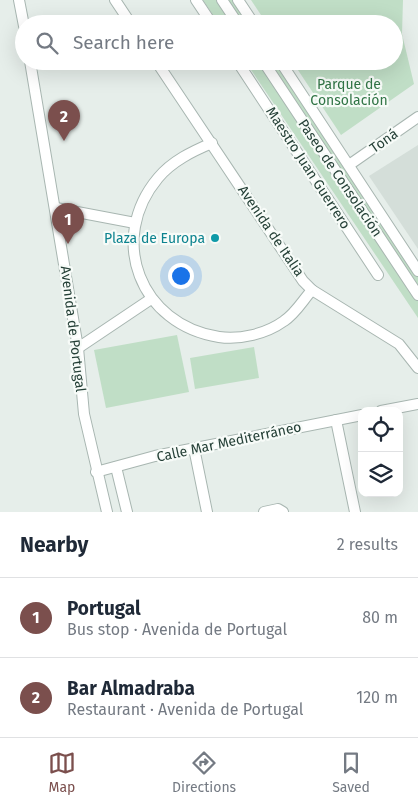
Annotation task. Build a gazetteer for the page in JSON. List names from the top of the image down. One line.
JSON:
{"streets":{"street":["Toná","Maestro Juan Guerrero","Paseo de Consolación","Avenida de Italia","Avenida de Portugal","Calle Mar Mediterráneo"]},"crossings":[["Toná","Paseo de Consolación"],["Avenida de Portugal","Calle Mar Mediterráneo"]],"parks":["Parque de Consolación"],"places":["Plaza de Europa"],"page":{"search":"Search here","pins":["2","1"],"heading":["Nearby","2 results"],"list":[{"mark":"1","name":"Portugal","note":"Bus stop · Avenida de Portugal","value":"80 m"},{"mark":"2","name":"Bar Almadraba","note":"Restaurant · Avenida de Portugal","value":"120 m"}],"nav":["Map","Directions","Saved"]}}
